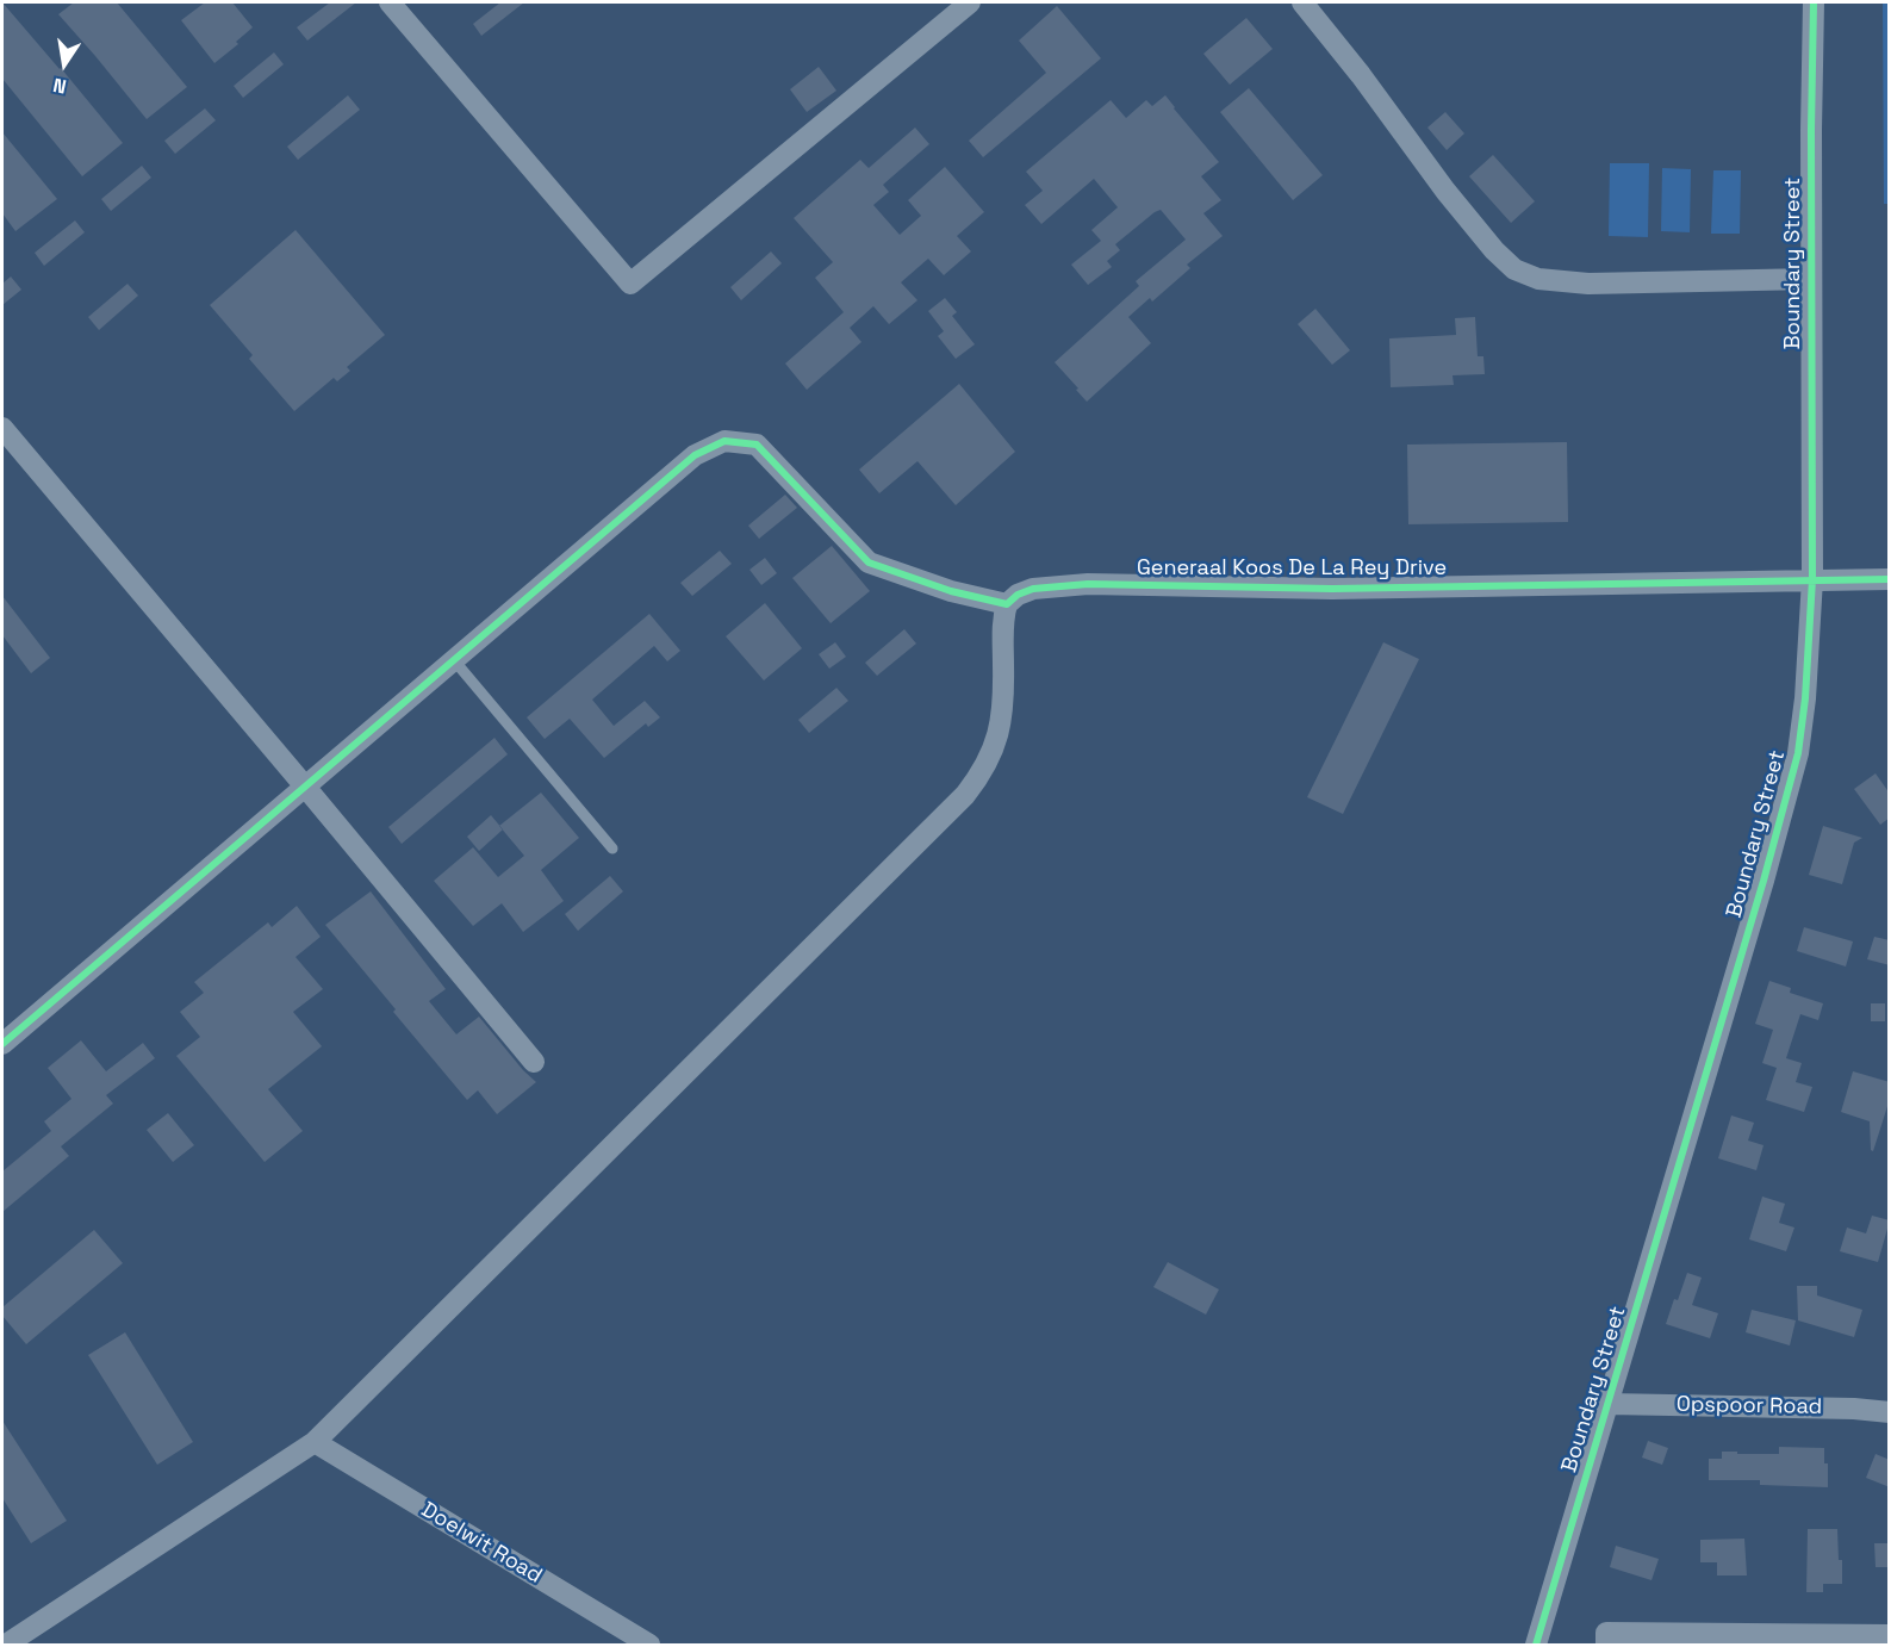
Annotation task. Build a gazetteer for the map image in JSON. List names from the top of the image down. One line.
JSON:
{"streets":{"street":["Boundary Street","Generaal Koos De La Rey Drive","Opspoor Road","Doelwit Road"]},"crossings":[["Boundary Street","Generaal Koos De La Rey Drive"],["Boundary Street","Opspoor Road"]],"north":"bottom"}
